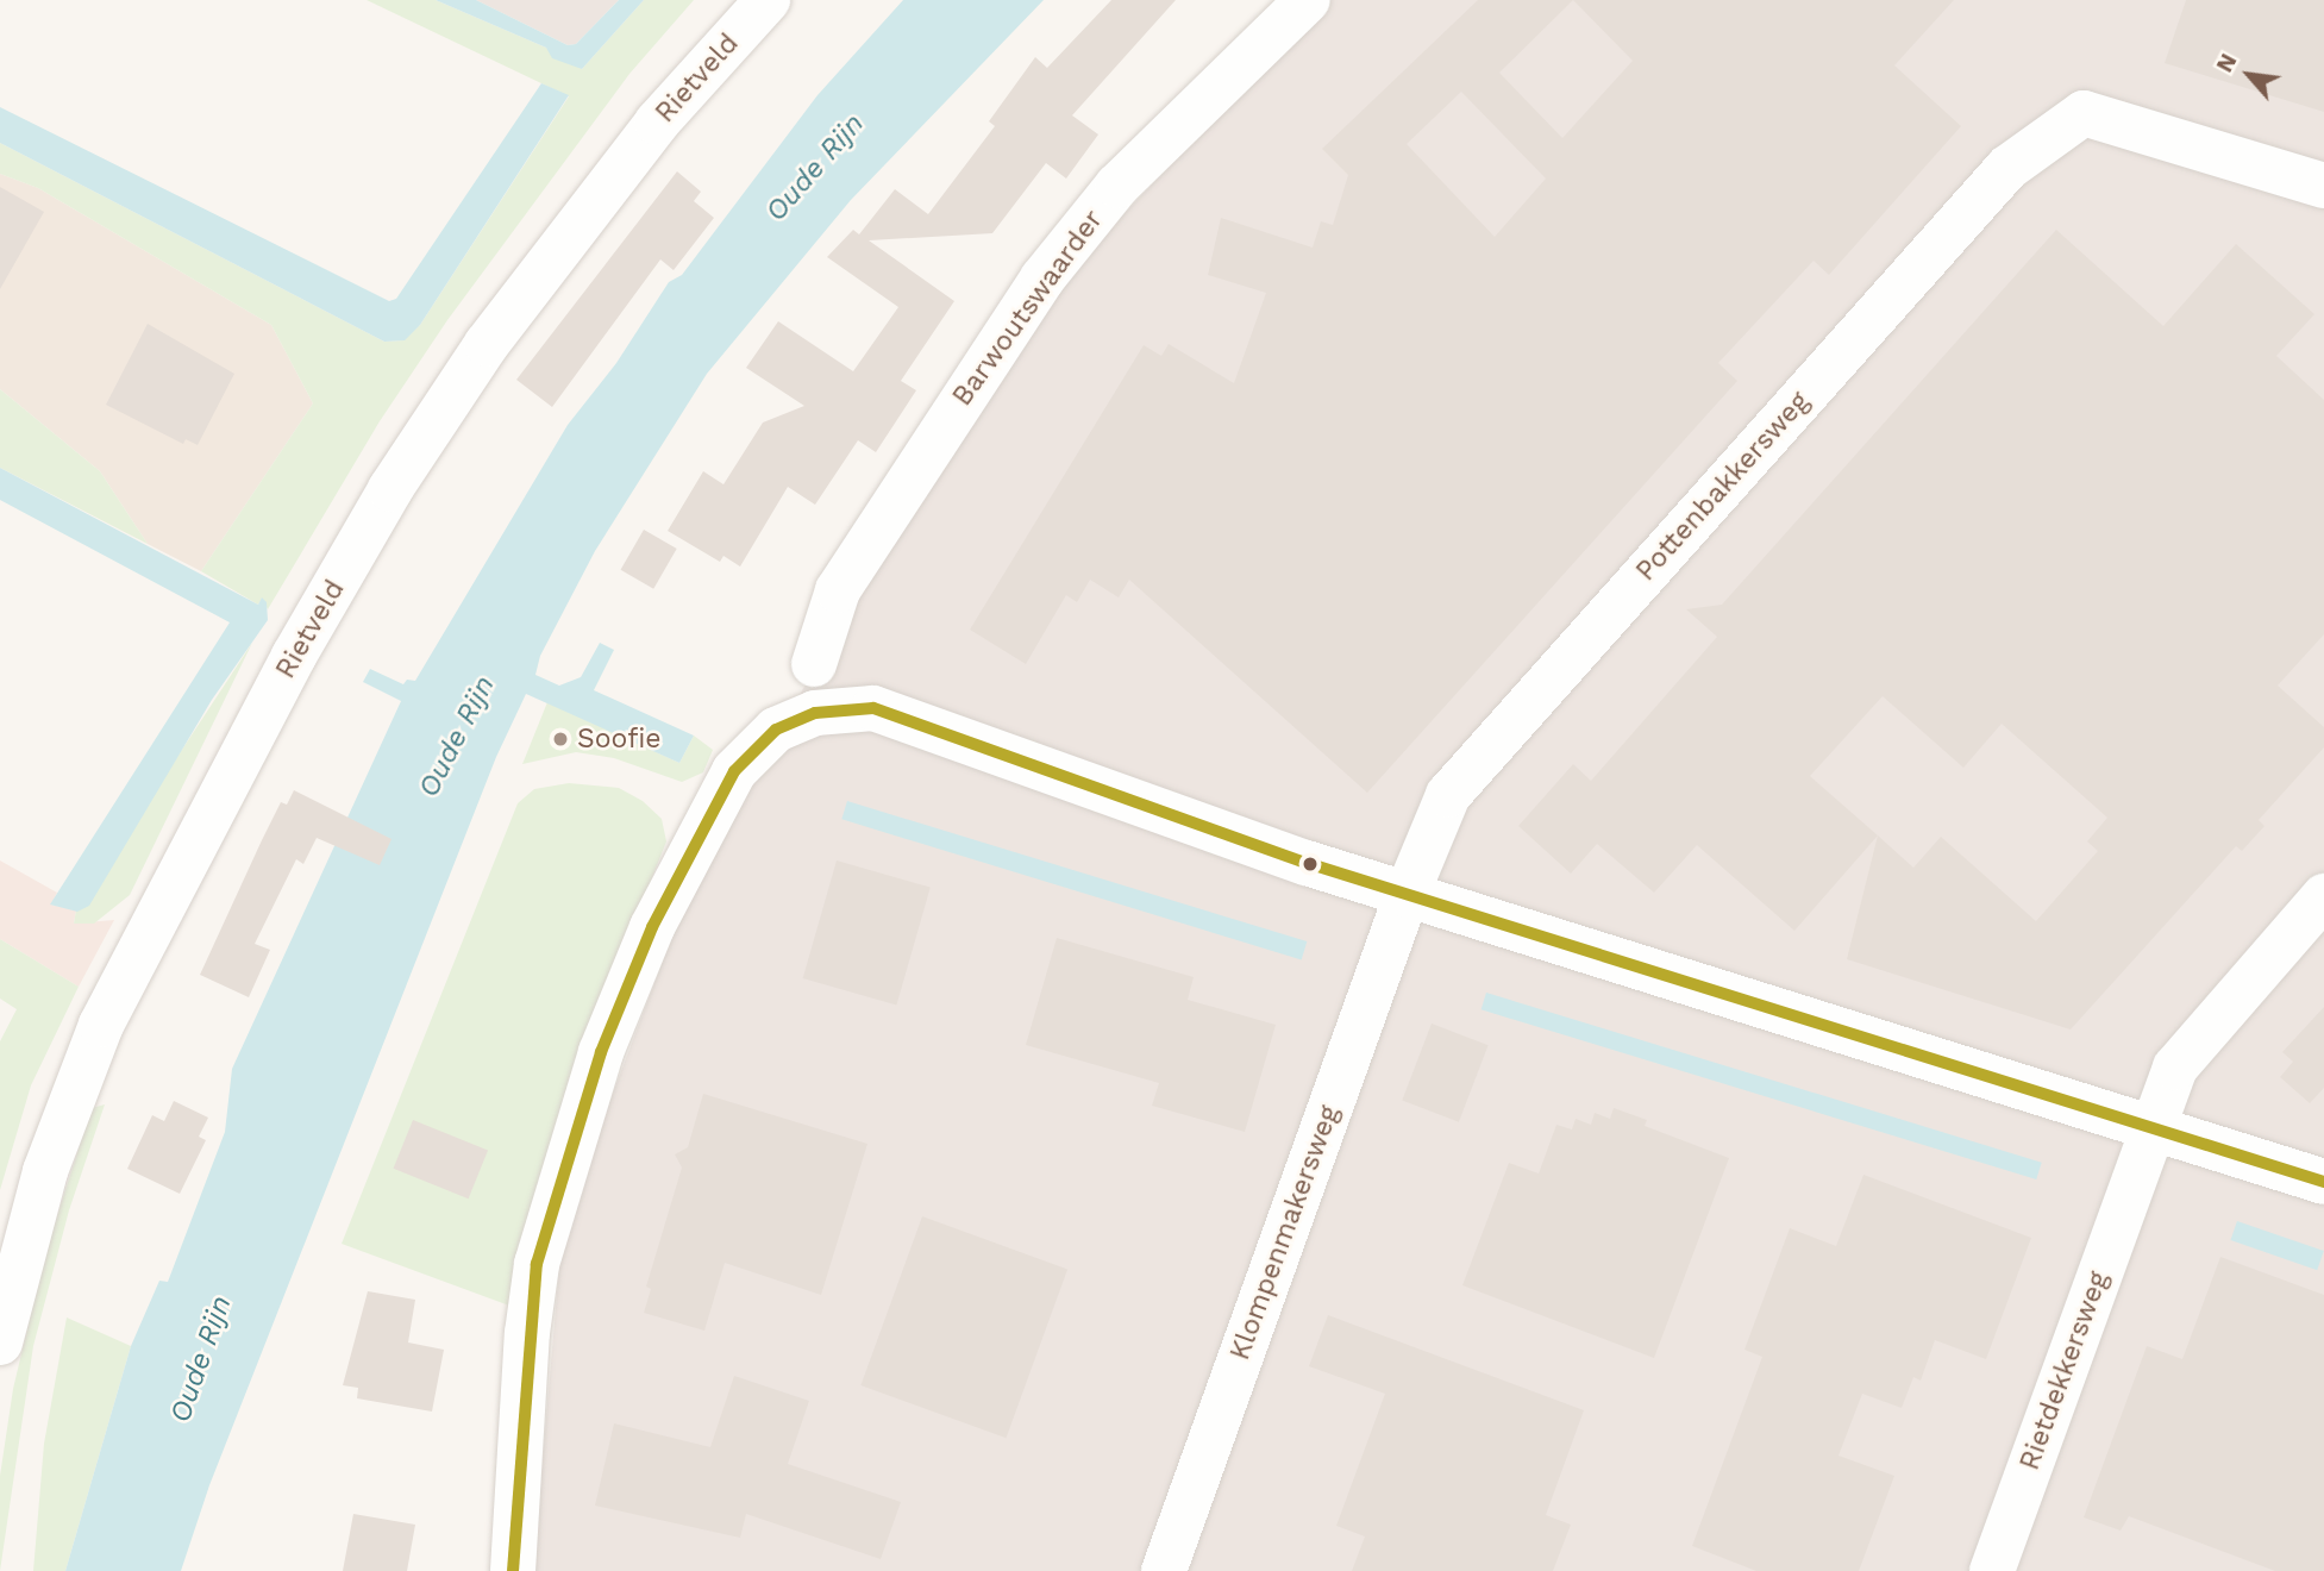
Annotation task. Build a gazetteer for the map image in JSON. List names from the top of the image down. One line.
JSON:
{"streets":{"street":["Rietveld","Barwoutswaarder","Pottenbakkersweg","Klompenmakersweg","Rietdekkersweg"]},"crossings":[["Pottenbakkersweg","Klompenmakersweg"]],"water":["Oude Rijn"],"places":["Soofie"],"north":"top left"}
